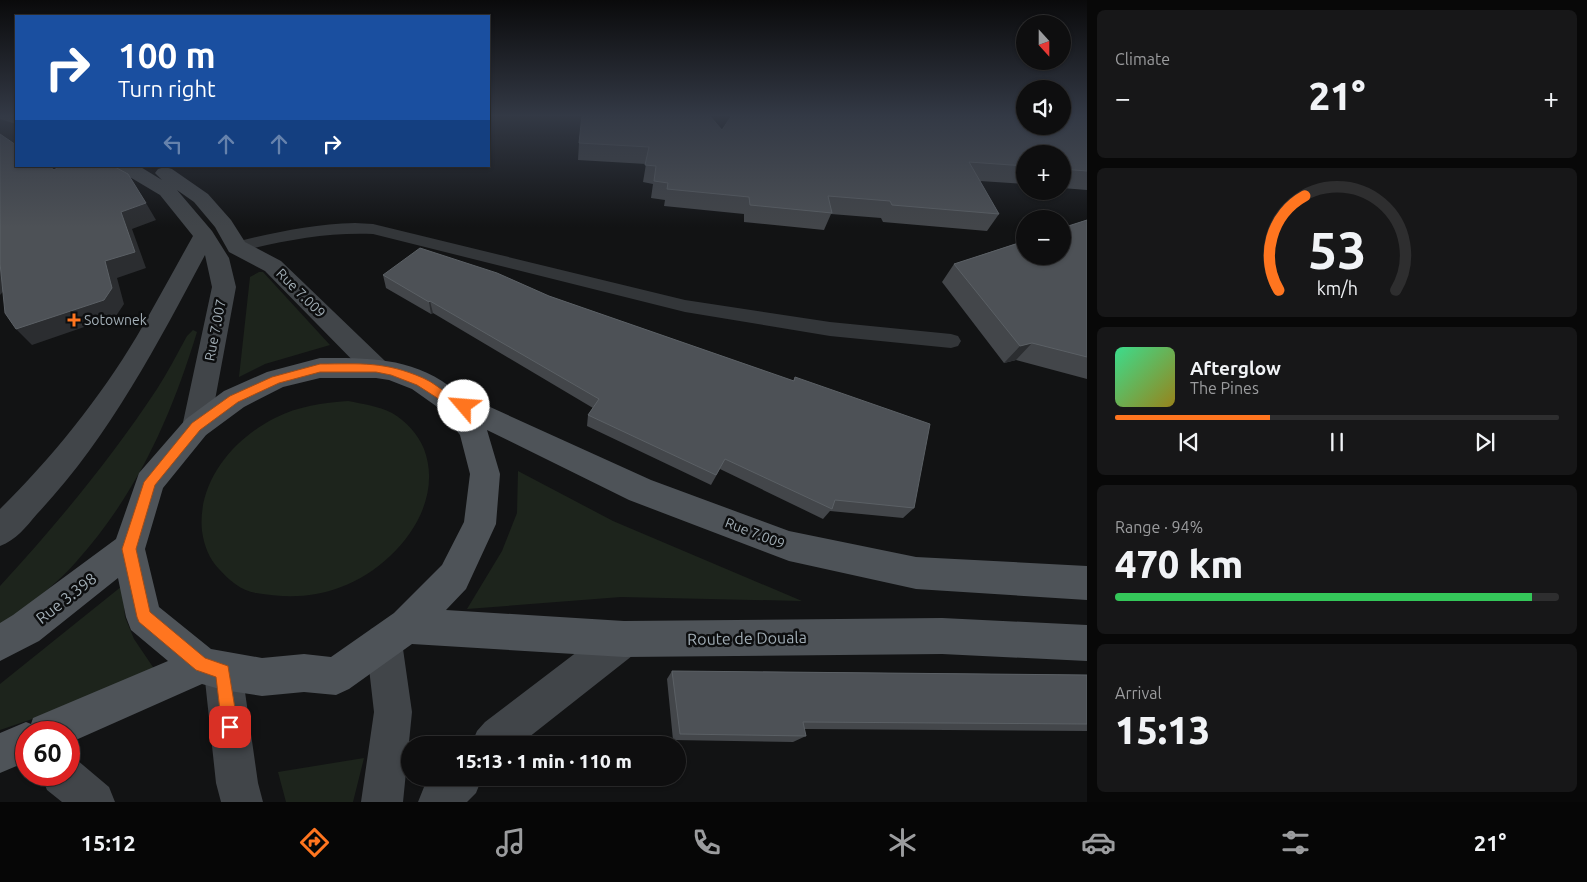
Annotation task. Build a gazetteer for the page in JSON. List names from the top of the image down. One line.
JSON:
{"streets":{"main road":["Rue 7.009","Rue 7.007","Rue 3.398","Route de Douala"]},"places":{"health":["Sotownek"]},"north":"bottom","page":{"tile":["Climate",["Range · 94%","470 km"],["Arrival","15:13"]],"map_buttons":["+","−"],"turn":["100 m","Turn right"],"heat":["−","21°","+"],"song":["Afterglow","The Pines"],"limit":"60","trip":"15:13 · 1 min · 110 m","tabs":["15:12","21°"],"gauge":["53","km/h"]}}
